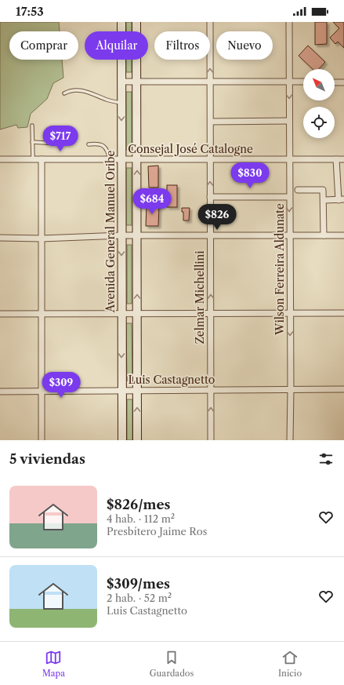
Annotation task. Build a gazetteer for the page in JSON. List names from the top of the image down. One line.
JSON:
{"streets":{"main road":["Avenida General Manuel Oribe"],"street":["Consejal José Catalogne","Wilson Ferreira Aldunate","Zelmar Michellini","Luis Castagnetto"]},"crossings":[["Consejal José Catalogne","Avenida General Manuel Oribe"],["Consejal José Catalogne","Wilson Ferreira Aldunate"],["Consejal José Catalogne","Zelmar Michellini"],["Avenida General Manuel Oribe","Luis Castagnetto"],["Wilson Ferreira Aldunate","Luis Castagnetto"],["Zelmar Michellini","Luis Castagnetto"]],"one_way":["Wilson Ferreira Aldunate","Zelmar Michellini"],"north":"top left","page":{"status":"17:53","chip":["Comprar","Alquilar","Filtros","Nuevo"],"price":["$717","$830","$684","$826","$309"],"heading":"5 viviendas","list":[{"name":"$826/mes","note":"4 hab. · 112 m² · Presbítero Jaime Ros"},{"name":"$309/mes","note":"2 hab. · 52 m² · Luis Castagnetto"}],"tabs":["Mapa","Guardados","Inicio"]}}
